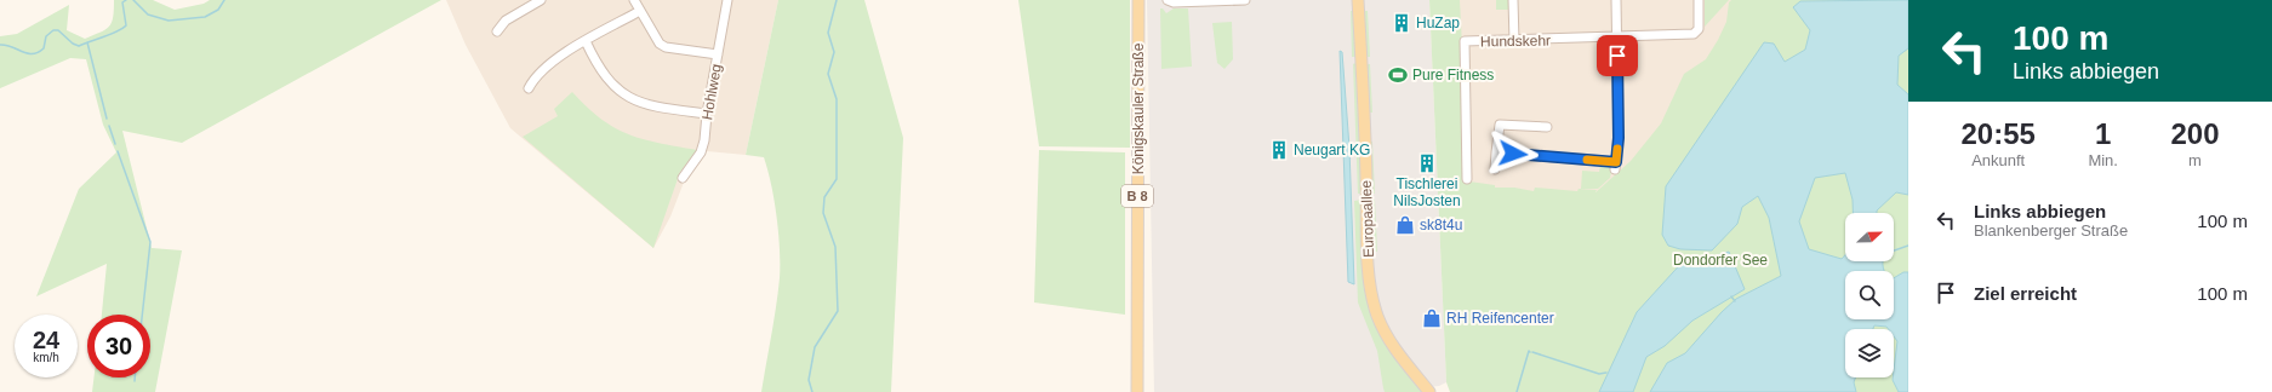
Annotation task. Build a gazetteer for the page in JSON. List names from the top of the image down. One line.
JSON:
{"streets":{"main road":["Königskauler Straße","B 8","Europaallee"],"street":["Hundskehr","Hohlweg"]},"parks":["Dondorfer See"],"places":{"building":["HuZap","Neugart KG","Tischlerei NilsJosten"],"sports":["Pure Fitness"],"shop":["sk8t4u","RH Reifencenter"]},"north":"right","page":{"turn":["100 m","Links abbiegen"],"eta":["20:55","Ankunft","1","Min.","200","m"],"list":[{"name":"Links abbiegen","note":"Blankenberger Straße","value":"100 m"},{"name":"Ziel erreicht","value":"100 m"}],"speed":"24 km/h","limit":"30"}}
